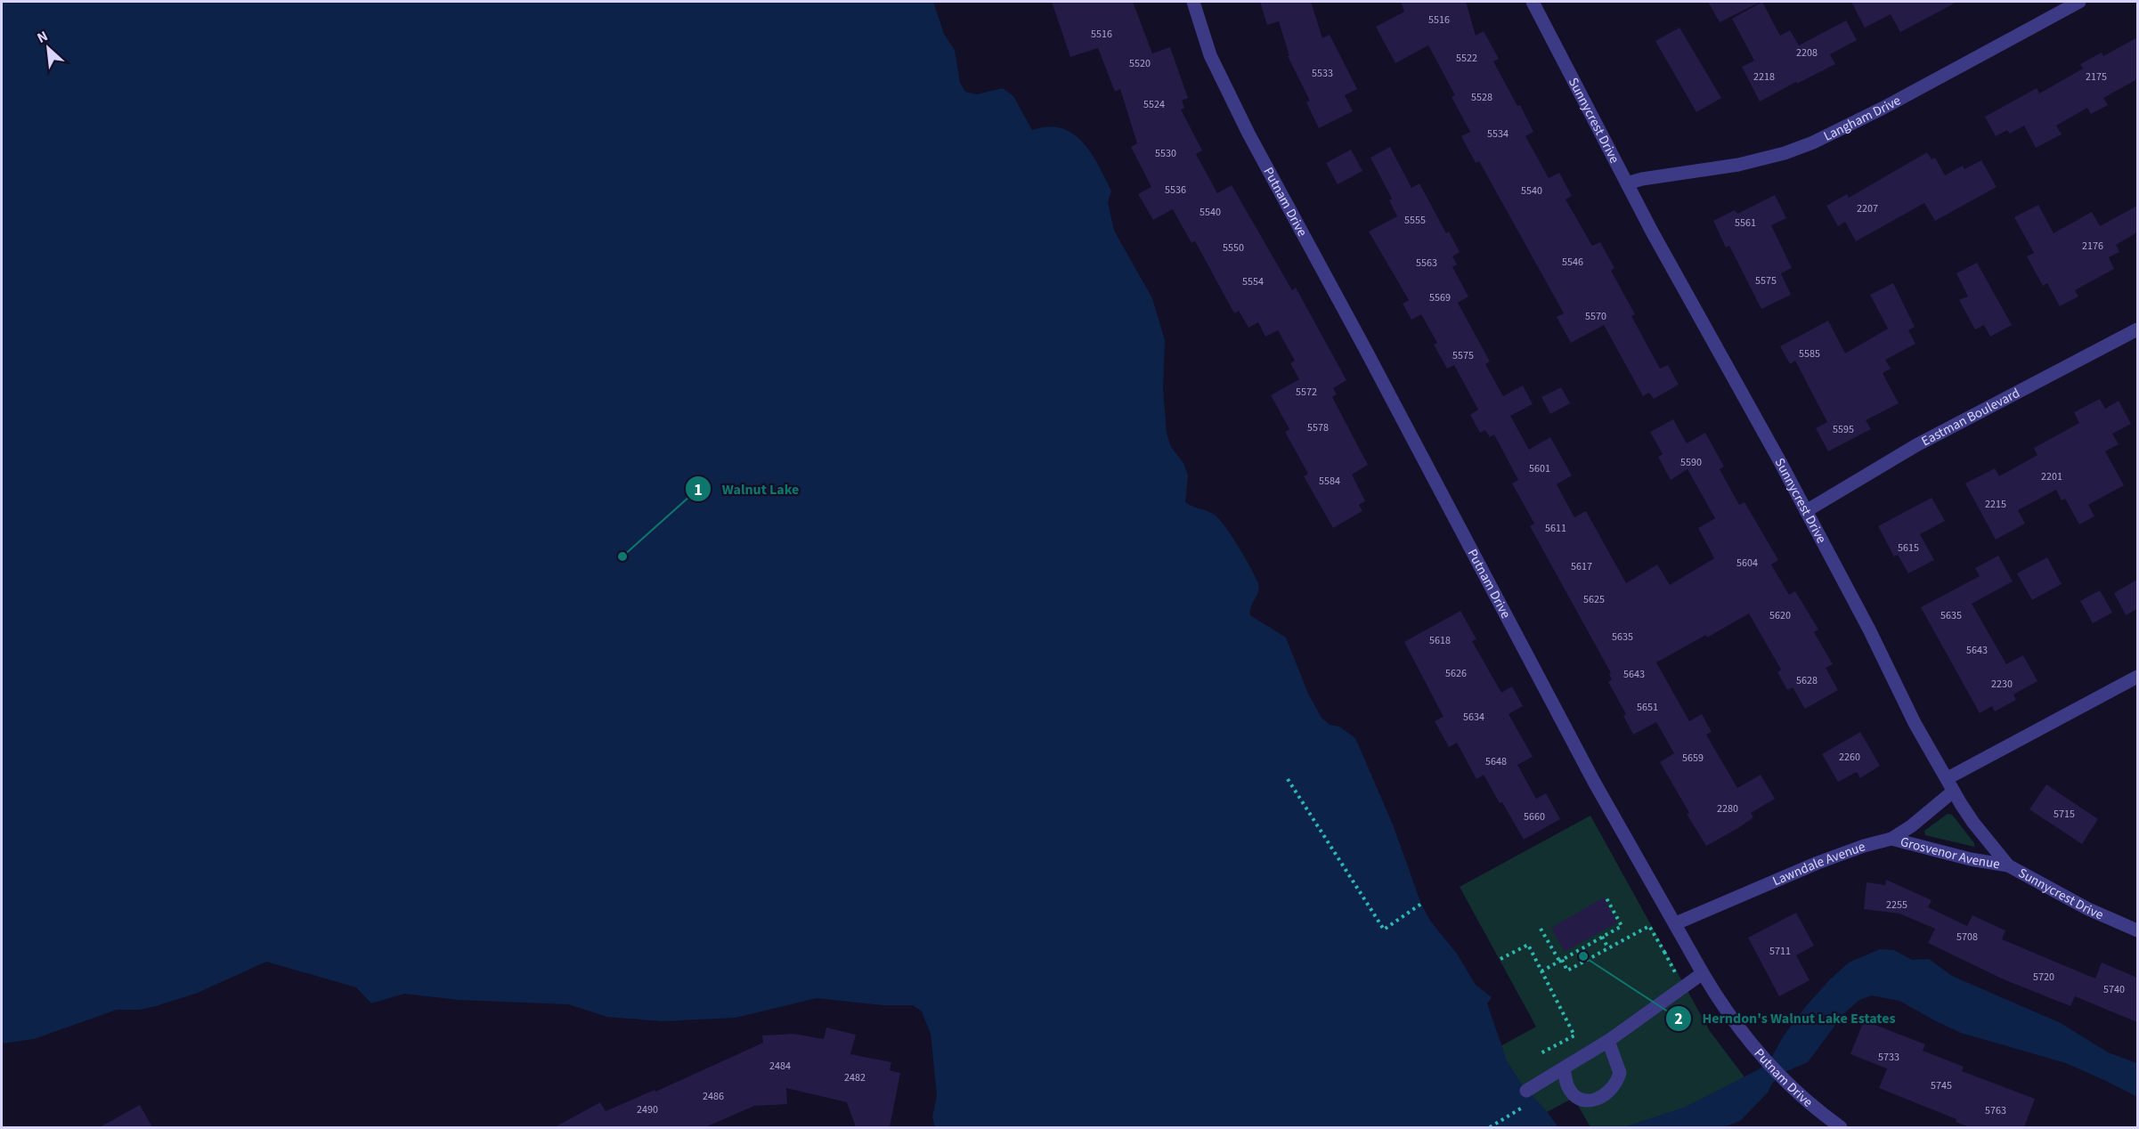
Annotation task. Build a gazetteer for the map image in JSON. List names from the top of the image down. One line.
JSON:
{"streets":{"street":["Langham Drive","Sunnycrest Drive","Putnam Drive","Eastman Boulevard","Grosvenor Avenue","Lawndale Avenue"]},"crossings":[["Langham Drive","Sunnycrest Drive"],["Sunnycrest Drive","Eastman Boulevard"],["Sunnycrest Drive","Grosvenor Avenue"],["Sunnycrest Drive","Lawndale Avenue"],["Putnam Drive","Lawndale Avenue"],["Grosvenor Avenue","Lawndale Avenue"]],"places":["Walnut Lake","Herndon's Walnut Lake Estates"],"house_numbers":["5516","5516","2208","5522","5520","5533","2218","2175","5528","5524","5534","5530","5536","5540","2207","5540","5555","5561","2176","5550","5546","5563","5575","5554","5569","5570","5585","5575","5572","5578","5595","5590","5601","2201","5584","2215","5611","5615","5604","5617","5625","5620","5635","5635","5618","5643","5626","5643","5628","2230","5651","5634","2260","5659","5648","2280","5715","5660","2255","5708","5711","5720","5740","5733","2484","2482","5745","2486","2490","5763"],"north":"top left"}
